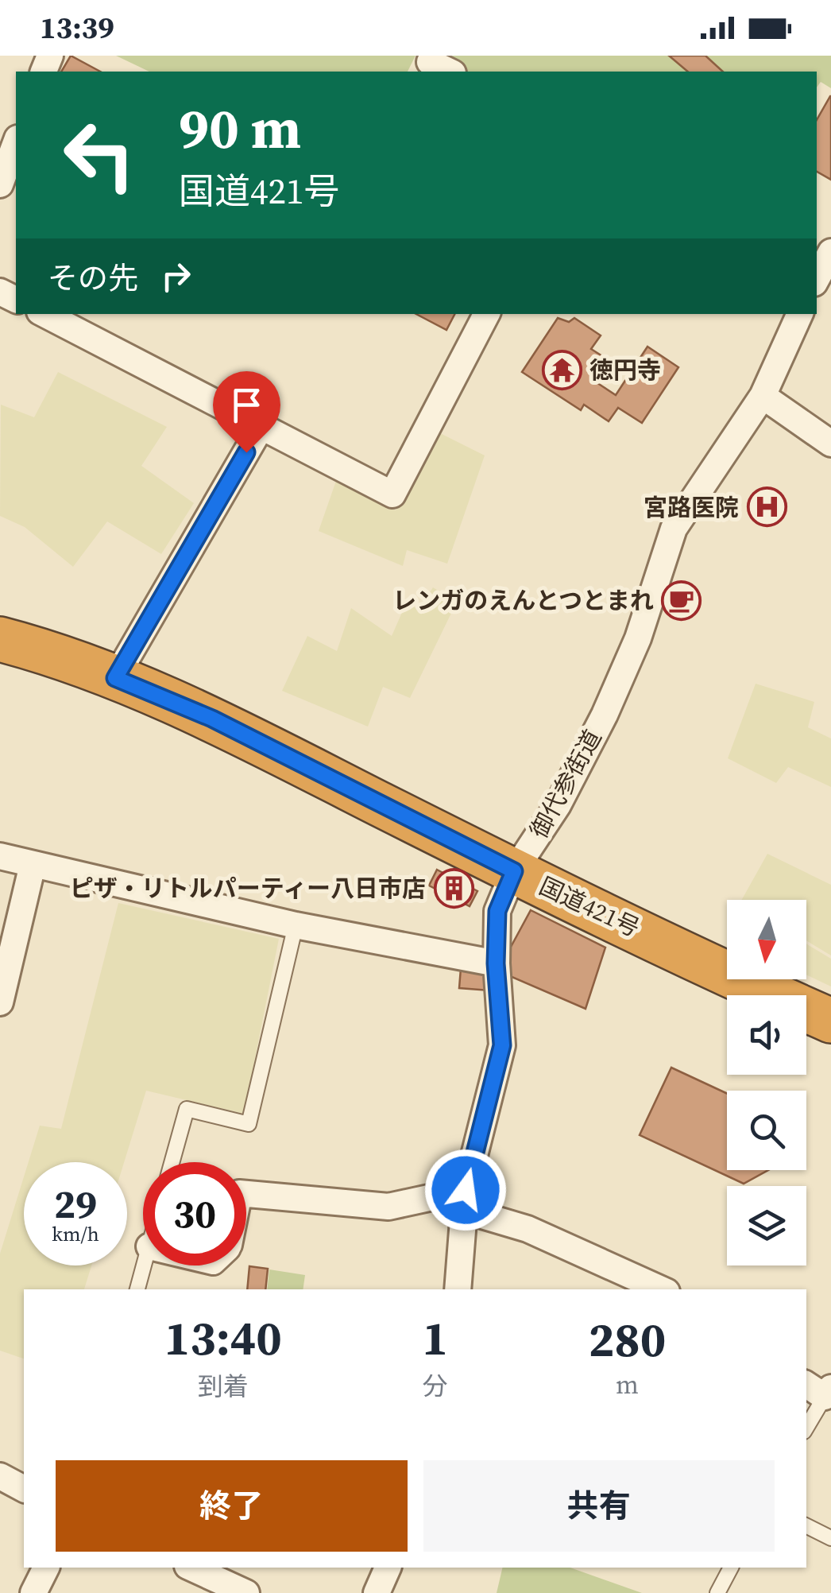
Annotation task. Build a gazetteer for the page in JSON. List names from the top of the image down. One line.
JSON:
{"streets":{"highway":["国道421号"],"street":["御代参街道"]},"crossings":[["御代参街道","国道421号"]],"places":{"temple":["徳円寺"],"hospital":["宮路医院"],"cafe":["レンガのえんとつとまれ"],"building":["ピザ・リトルパーティー八日市店"]},"north":"bottom","page":{"status":"13:39","turn":["90 m","国道421号"],"then":"その先","speed":"29 km/h","limit":"30","eta":["13:40","到着","1","分","280","m"],"buttons":["終了","共有"]}}
